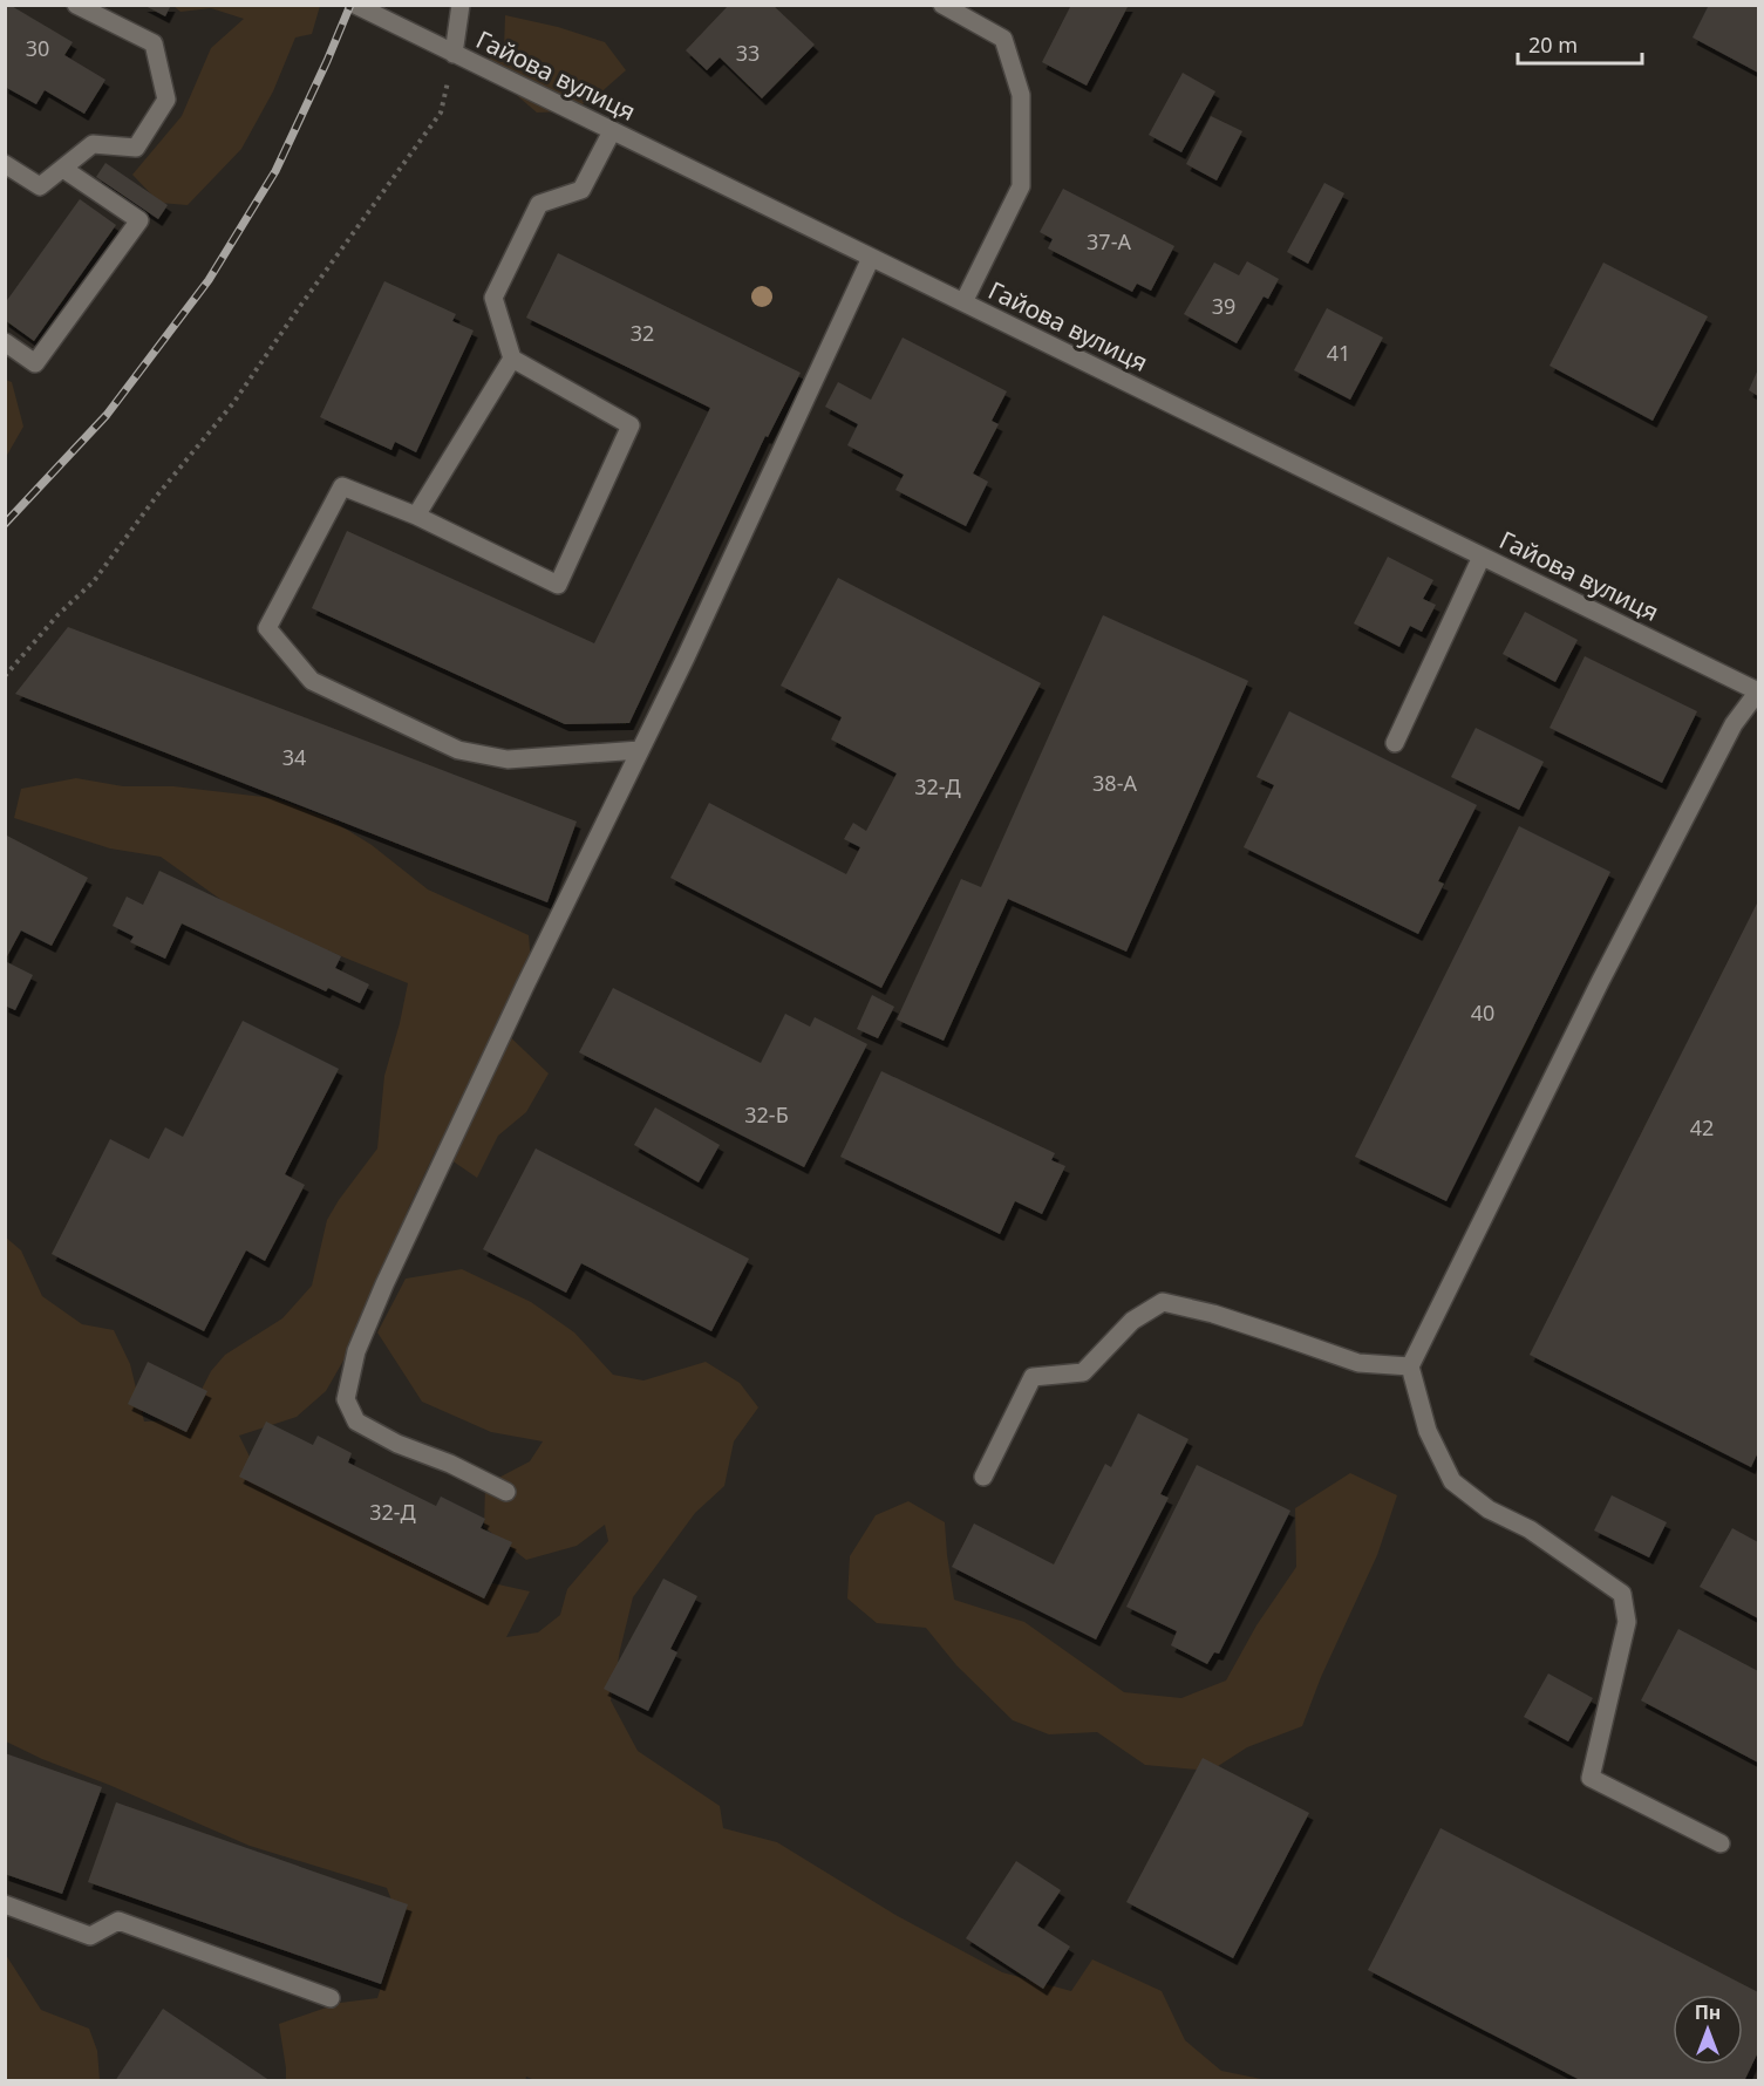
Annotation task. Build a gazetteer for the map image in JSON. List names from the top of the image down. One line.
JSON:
{"streets":{"street":["Гайова вулиця"]},"house_numbers":["30","33","37-А","39","32","41","34","38-А","32-Д","40","32-Б","42","32-Д"],"scale_bar":"20 m","north":"top"}
